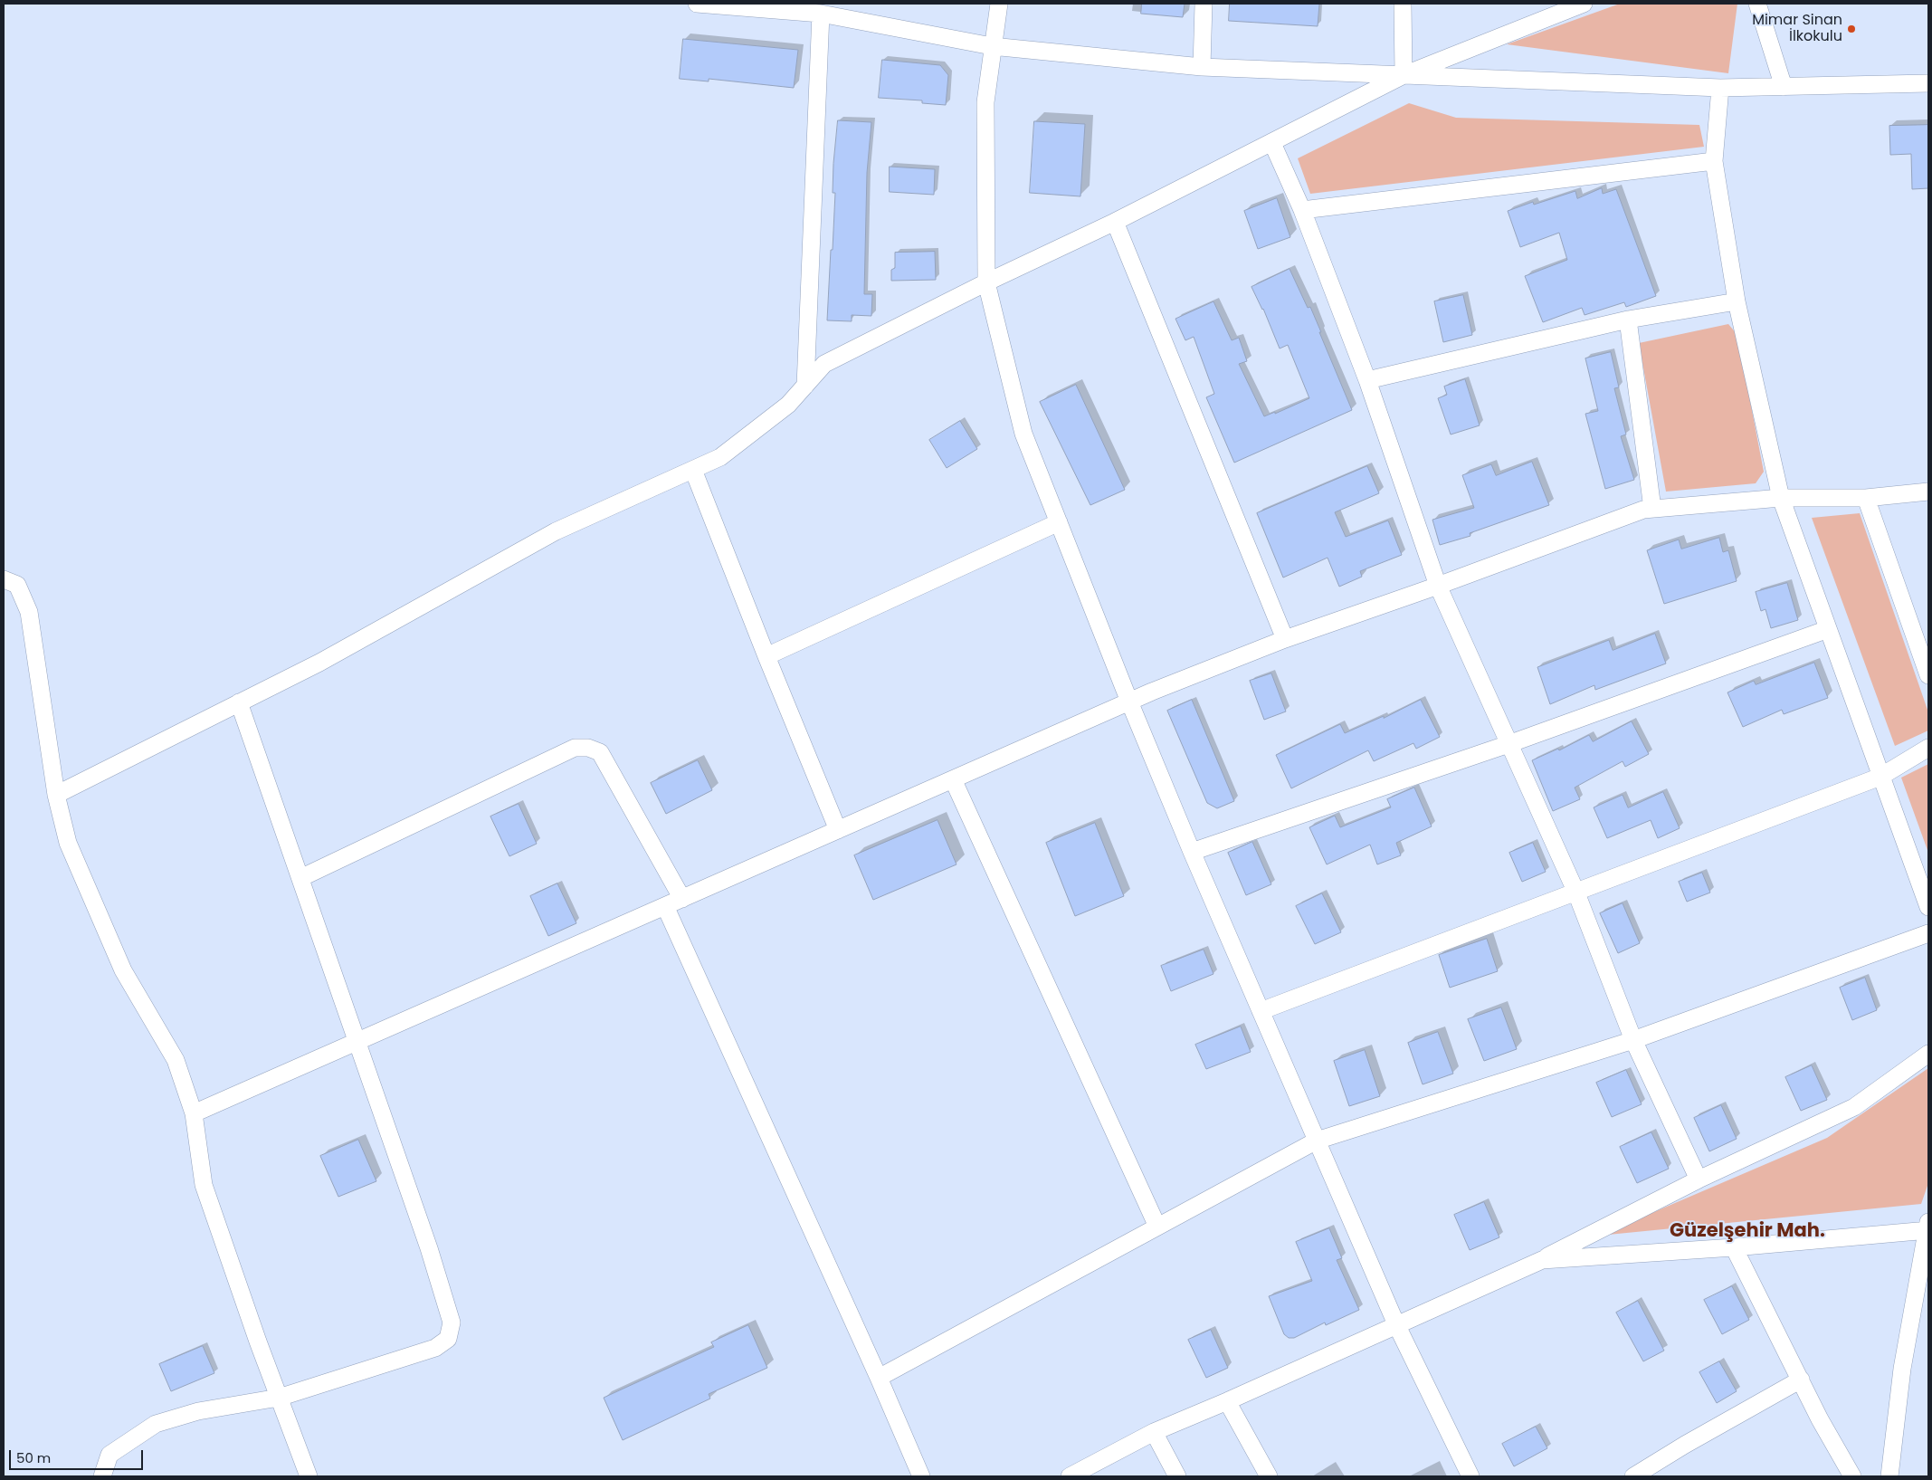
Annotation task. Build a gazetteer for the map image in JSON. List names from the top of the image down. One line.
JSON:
{"districts":["Güzelşehir Mah."],"places":["Mimar Sinan İlkokulu"],"scale_bar":"50 m"}
